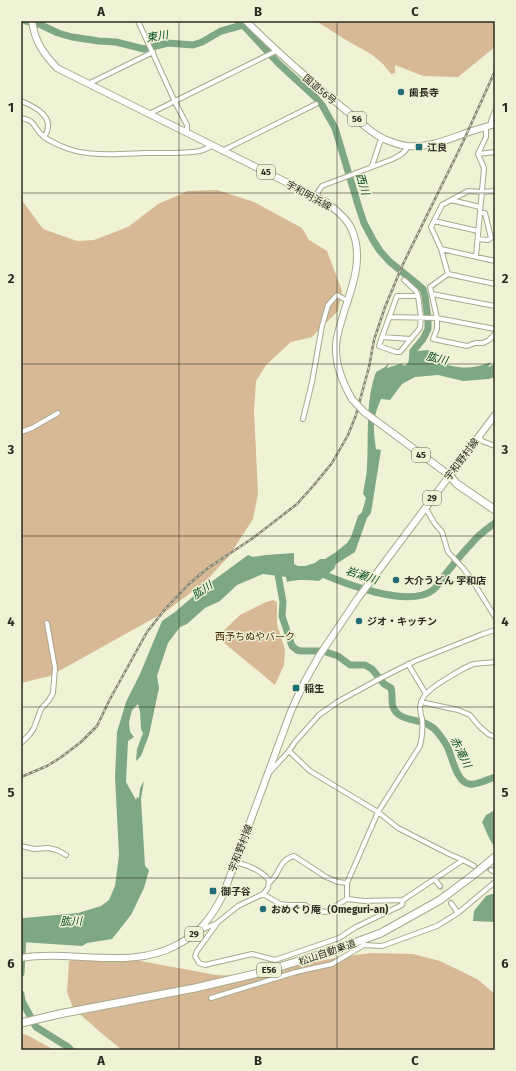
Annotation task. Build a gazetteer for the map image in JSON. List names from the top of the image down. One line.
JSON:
{"streets":{"highway":["松山自動車道","E56"],"main road":["国道56号","56","45","宇和明浜線","宇和野村線","29"]},"crossings":[["宇和明浜線","宇和野村線"]],"water":["東川","西川","肱川","岩瀬川","赤滝川"],"parks":["西予ちぬやパーク"],"places":{"other":["歯長寺","大介うどん 宇和店","ジオ・キッチン","おめぐり庵（Omeguri-an)"],"transit":["江良","稲生","御子谷"]},"grid":{"columns":["A","B","C"],"rows":["1","2","3","4","5","6"]}}
